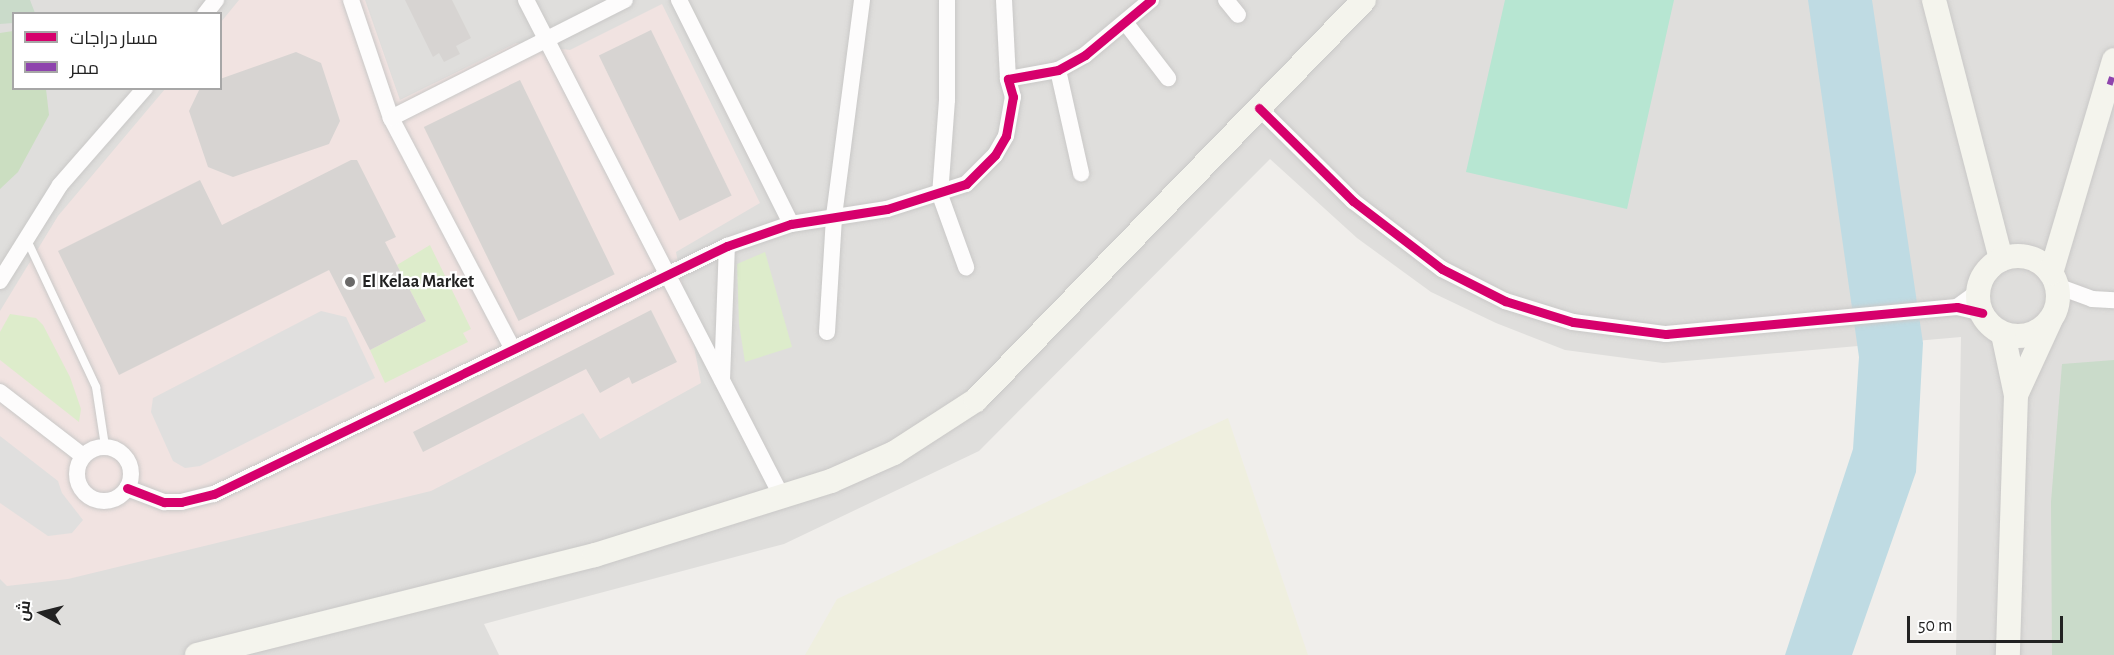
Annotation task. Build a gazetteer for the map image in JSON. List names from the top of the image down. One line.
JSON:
{"places":["El Kelaa Market"],"legend":["مسار دراجات","ممر"],"scale_bar":"50 m","north":"left"}
